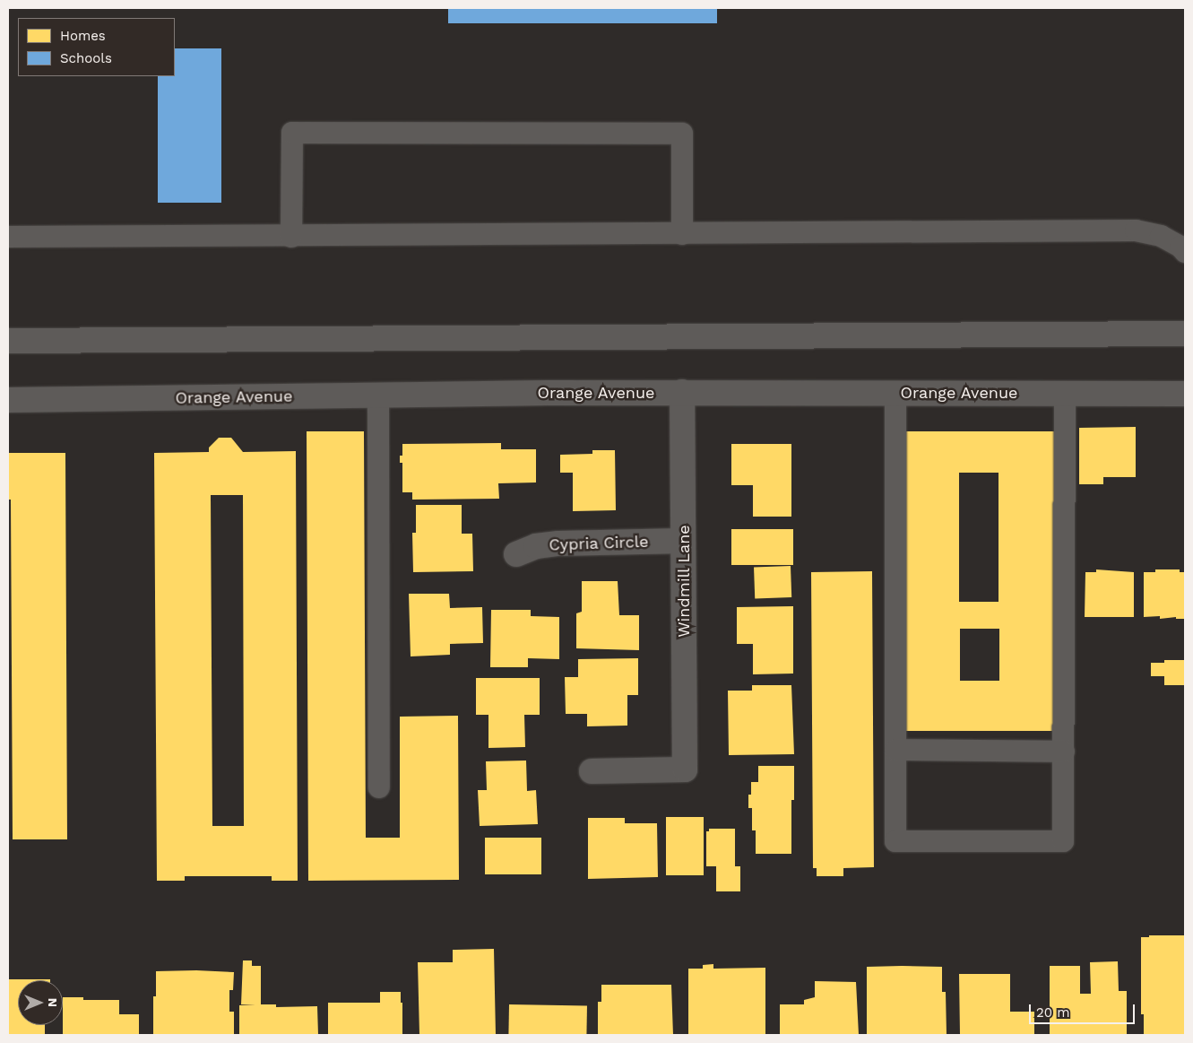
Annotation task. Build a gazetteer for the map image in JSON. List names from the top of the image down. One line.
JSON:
{"streets":{"street":["Orange Avenue","Cypria Circle","Windmill Lane"]},"crossings":[["Orange Avenue","Windmill Lane"],["Cypria Circle","Windmill Lane"]],"legend":["Homes","Schools"],"scale_bar":"20 m","north":"right"}
